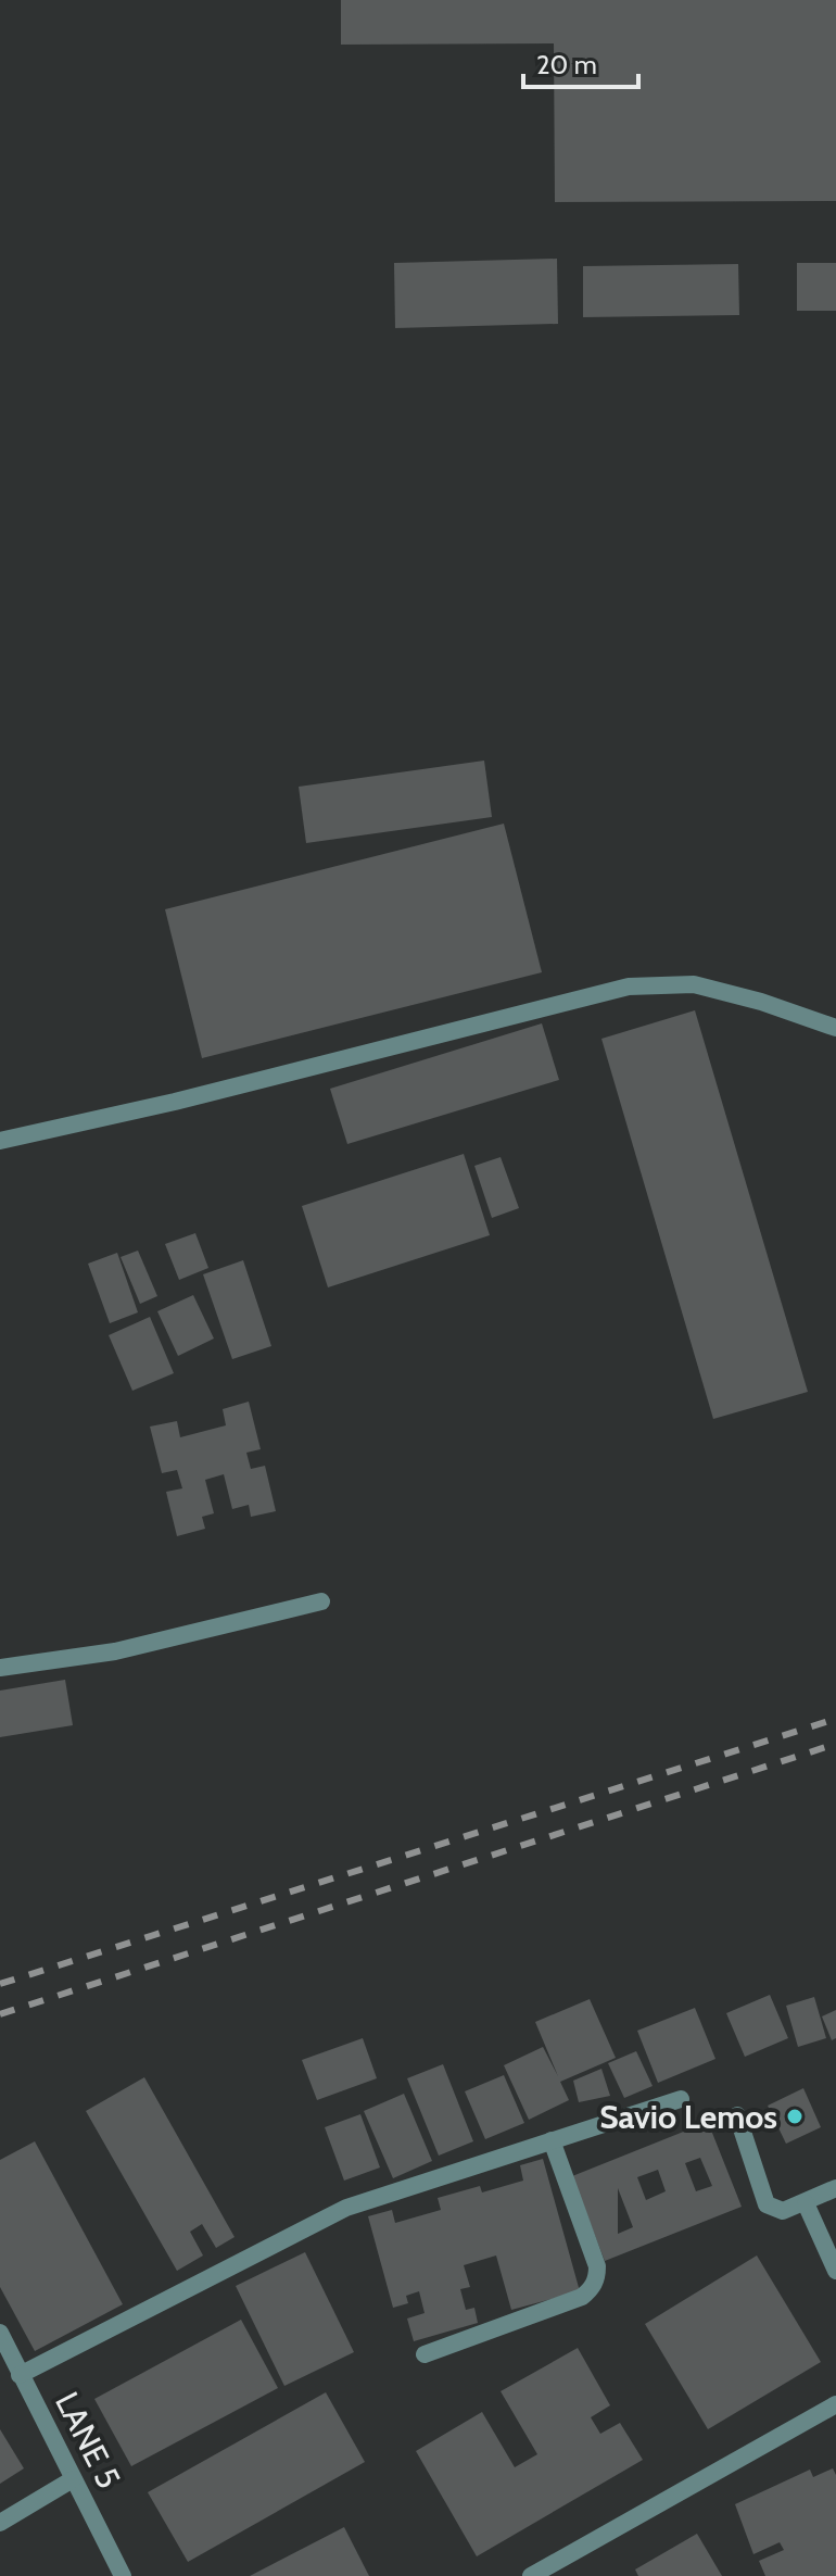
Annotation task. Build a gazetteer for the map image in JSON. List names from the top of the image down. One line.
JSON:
{"streets":{"street":["LANE 5"]},"places":["Savio Lemos"],"scale_bar":"20 m"}
